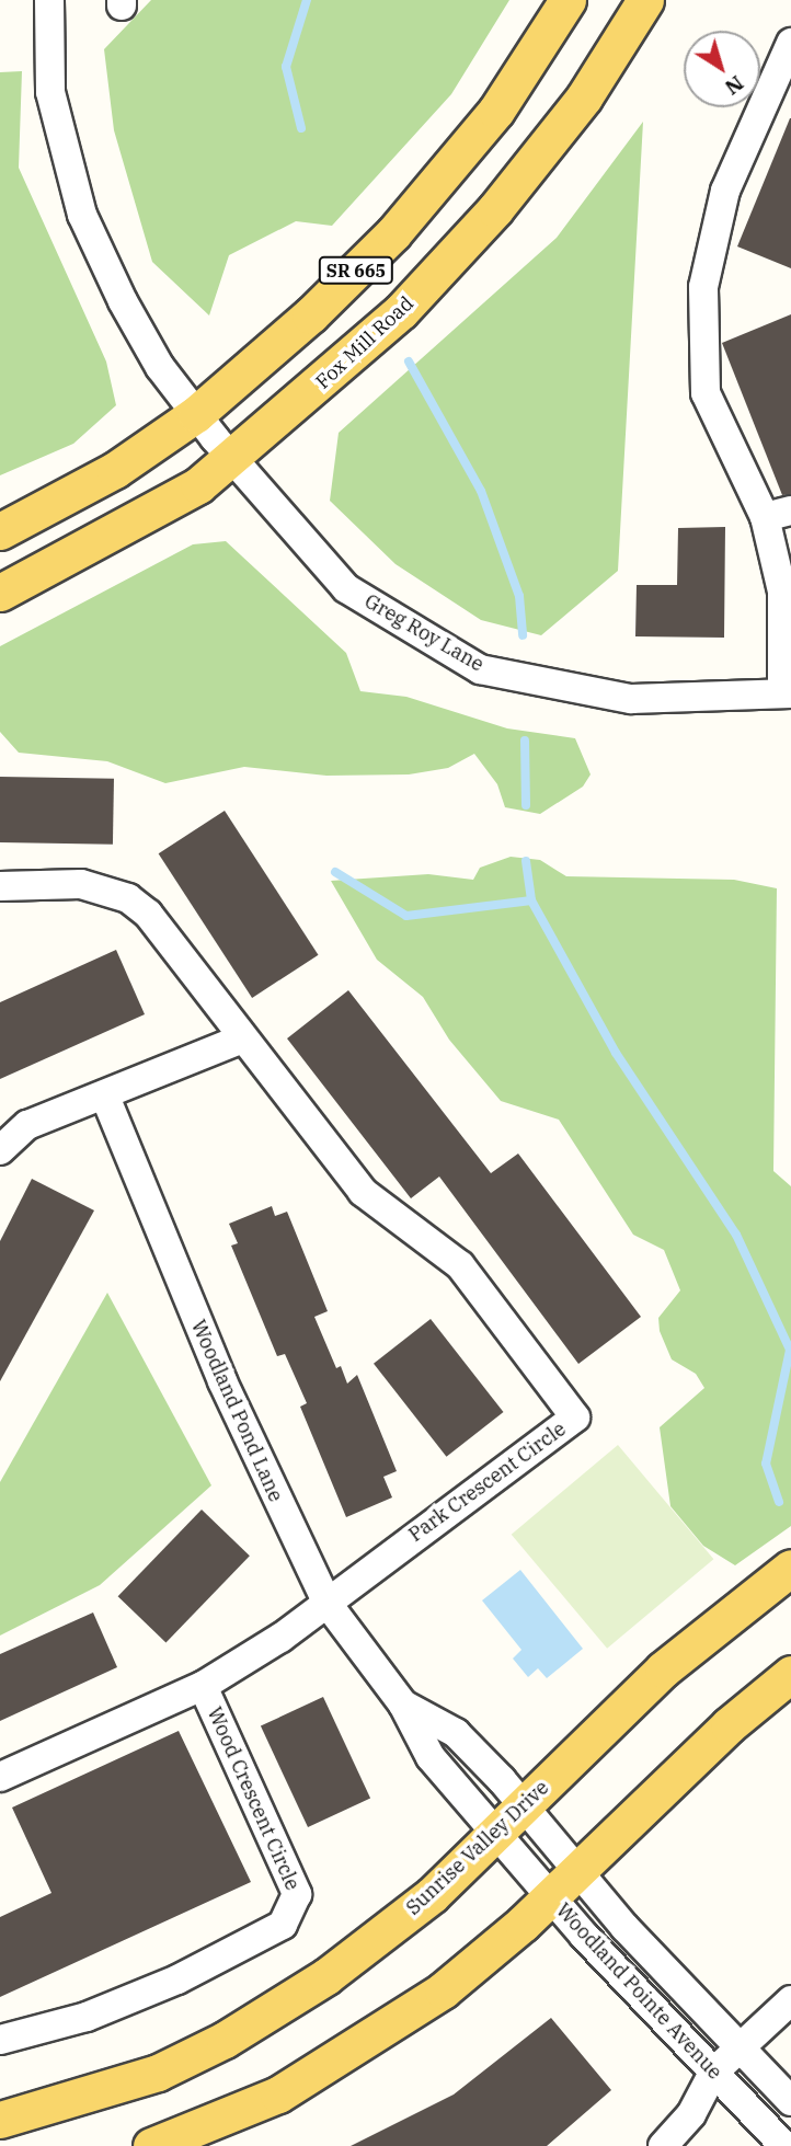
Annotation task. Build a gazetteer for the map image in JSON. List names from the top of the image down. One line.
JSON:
{"streets":{"main road":["SR 665","Fox Mill Road","Sunrise Valley Drive"],"street":["Greg Roy Lane","Woodland Pond Lane","Park Crescent Circle","Wood Crescent Circle","Woodland Pointe Avenue"]},"crossings":[["Fox Mill Road","Greg Roy Lane"],["Woodland Pond Lane","Park Crescent Circle"],["Woodland Pond Lane","Wood Crescent Circle"],["Woodland Pond Lane","Sunrise Valley Drive"],["Woodland Pond Lane","Woodland Pointe Avenue"],["Park Crescent Circle","Wood Crescent Circle"],["Sunrise Valley Drive","Woodland Pointe Avenue"]],"north":"bottom right"}
